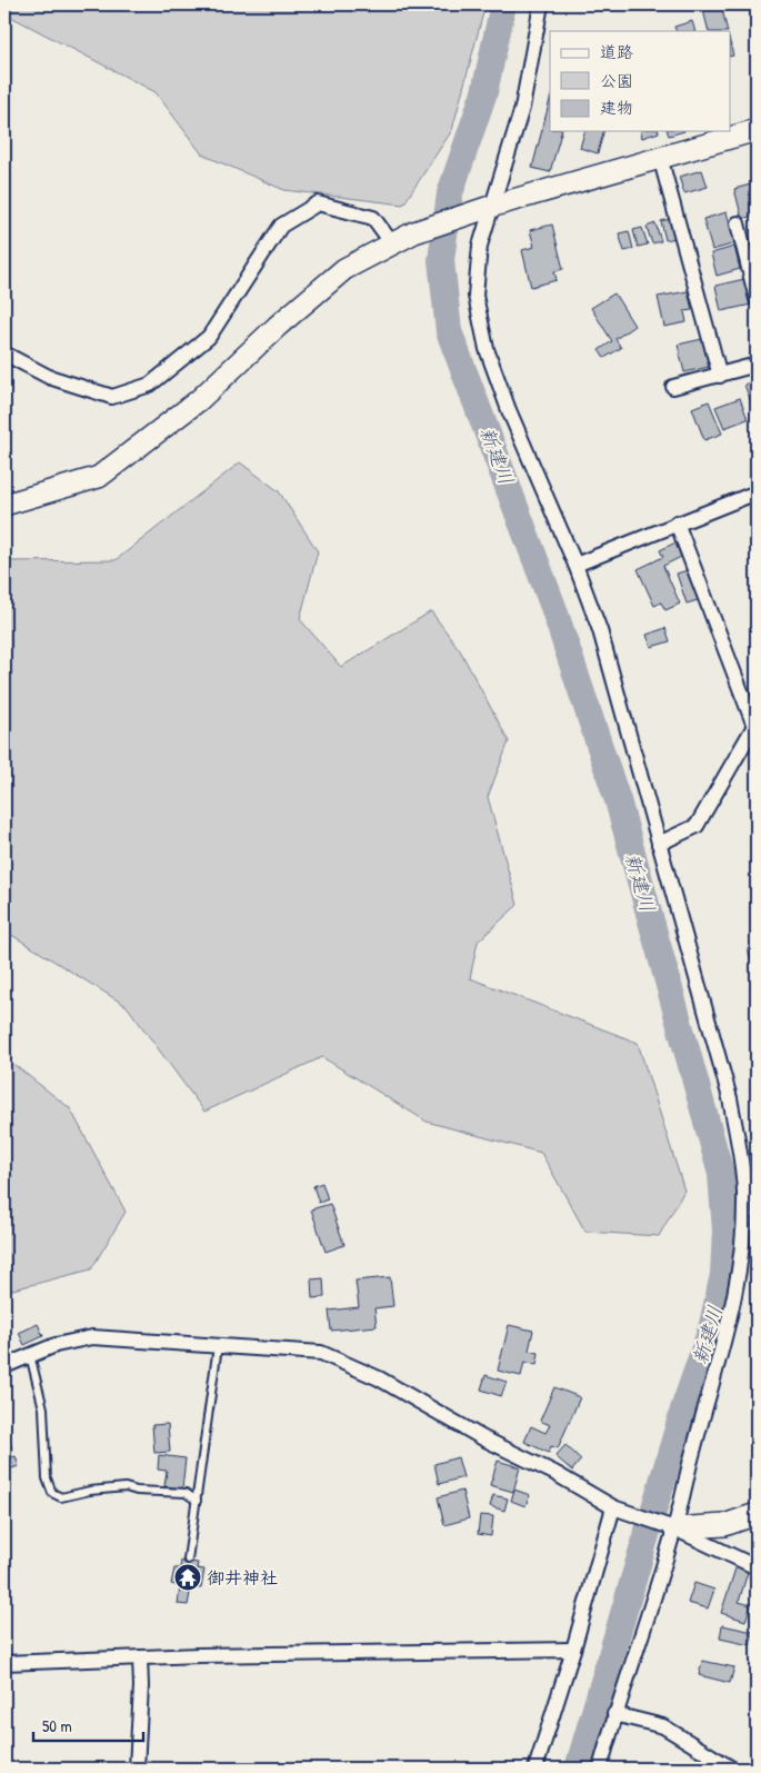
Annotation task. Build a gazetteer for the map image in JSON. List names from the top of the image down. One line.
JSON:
{"water":["新建川"],"places":{"temple":["御井神社"]},"legend":["道路","公園","建物"],"scale_bar":"50 m"}
